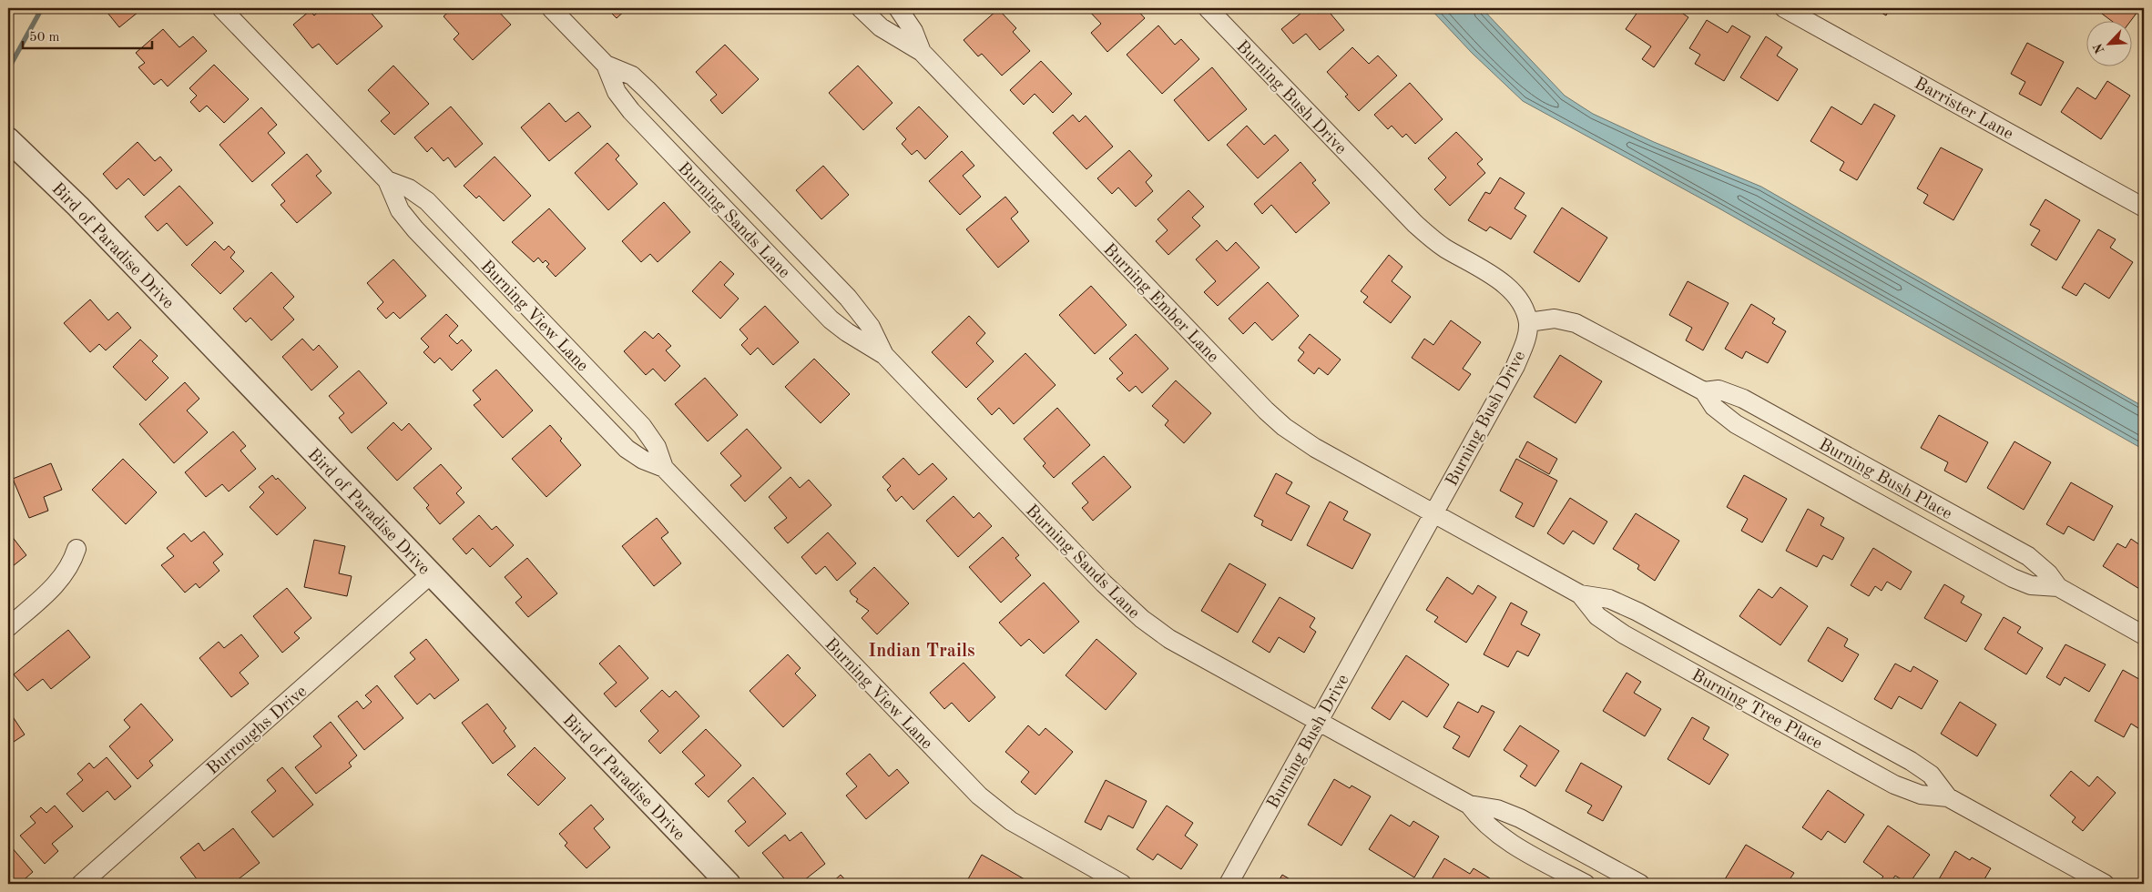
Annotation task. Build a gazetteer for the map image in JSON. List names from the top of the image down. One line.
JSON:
{"streets":{"street":["Burning Bush Drive","Barrister Lane","Burning Sands Lane","Bird of Paradise Drive","Burning Ember Lane","Burning View Lane","Burning Bush Place","Burning Tree Place","Burroughs Drive"]},"crossings":[["Burning Bush Drive","Burning Sands Lane"],["Burning Bush Drive","Burning Ember Lane"],["Burning Bush Drive","Burning Bush Place"],["Burning Bush Drive","Burning Tree Place"],["Bird of Paradise Drive","Burroughs Drive"],["Burning Ember Lane","Burning Tree Place"]],"districts":["Indian Trails"],"scale_bar":"50 m","north":"bottom left"}
